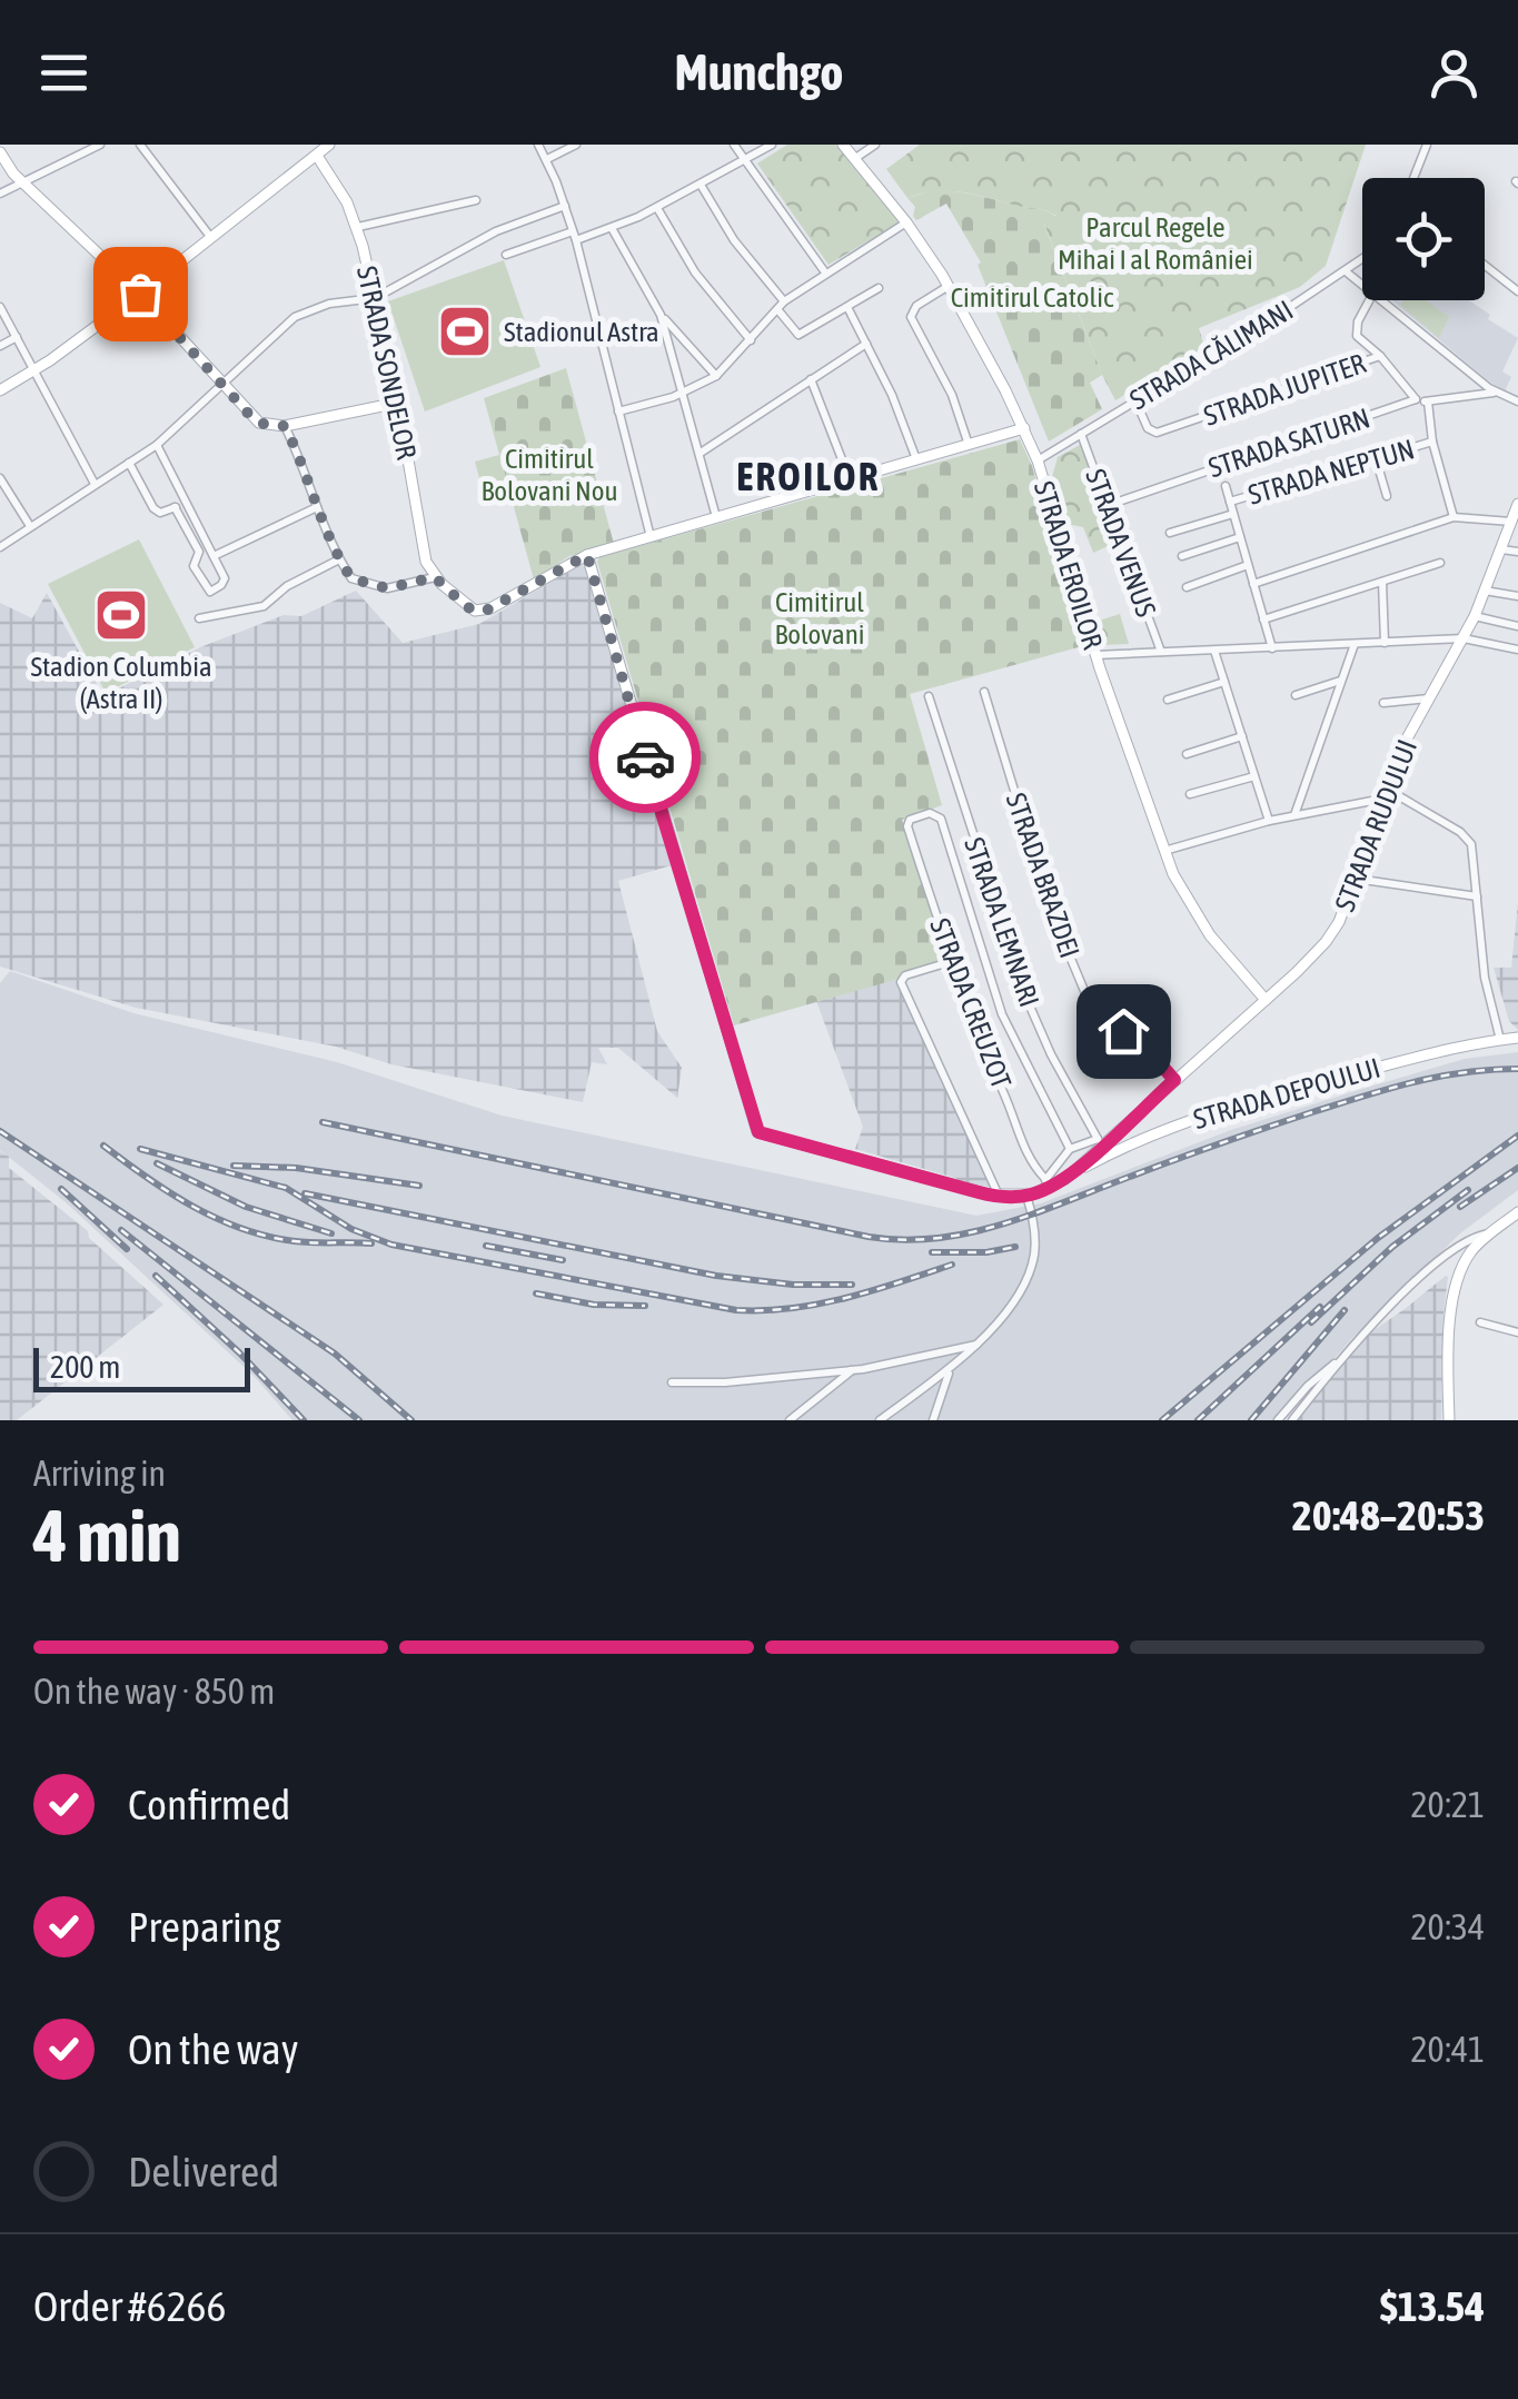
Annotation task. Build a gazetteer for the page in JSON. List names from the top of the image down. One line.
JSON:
{"streets":{"street":["STRADA CĂLIMANI","STRADA SONDELOR","STRADA JUPITER","STRADA SATURN","STRADA NEPTUN","STRADA VENUS","STRADA EROILOR","STRADA RUDULUI","STRADA BRAZDEI","STRADA LEMNARI","STRADA CREUZOT","STRADA DEPOULUI"]},"crossings":[["STRADA CĂLIMANI","STRADA JUPITER"],["STRADA CĂLIMANI","STRADA VENUS"],["STRADA CĂLIMANI","STRADA EROILOR"],["STRADA SATURN","STRADA VENUS"],["STRADA EROILOR","STRADA RUDULUI"],["STRADA RUDULUI","STRADA BRAZDEI"],["STRADA RUDULUI","STRADA LEMNARI"],["STRADA RUDULUI","STRADA CREUZOT"],["STRADA RUDULUI","STRADA DEPOULUI"]],"districts":["EROILOR"],"parks":["Parcul Regele Mihai I al României","Cimitirul Catolic","Cimitirul Bolovani Nou","Cimitirul Bolovani"],"places":{"sports":["Stadionul Astra","Stadion Columbia (Astra II)"]},"scale_bar":"200 m","page":{"header":"Munchgo","scale":"200 m","heading":["4 min","Arriving in","20:48–20:53"],"panel":["Order #6266","$13.54"],"bar":"On the way · 850 m","list":[["Confirmed","20:21"],["Preparing","20:34"],["On the way","20:41"],"Delivered"]}}
